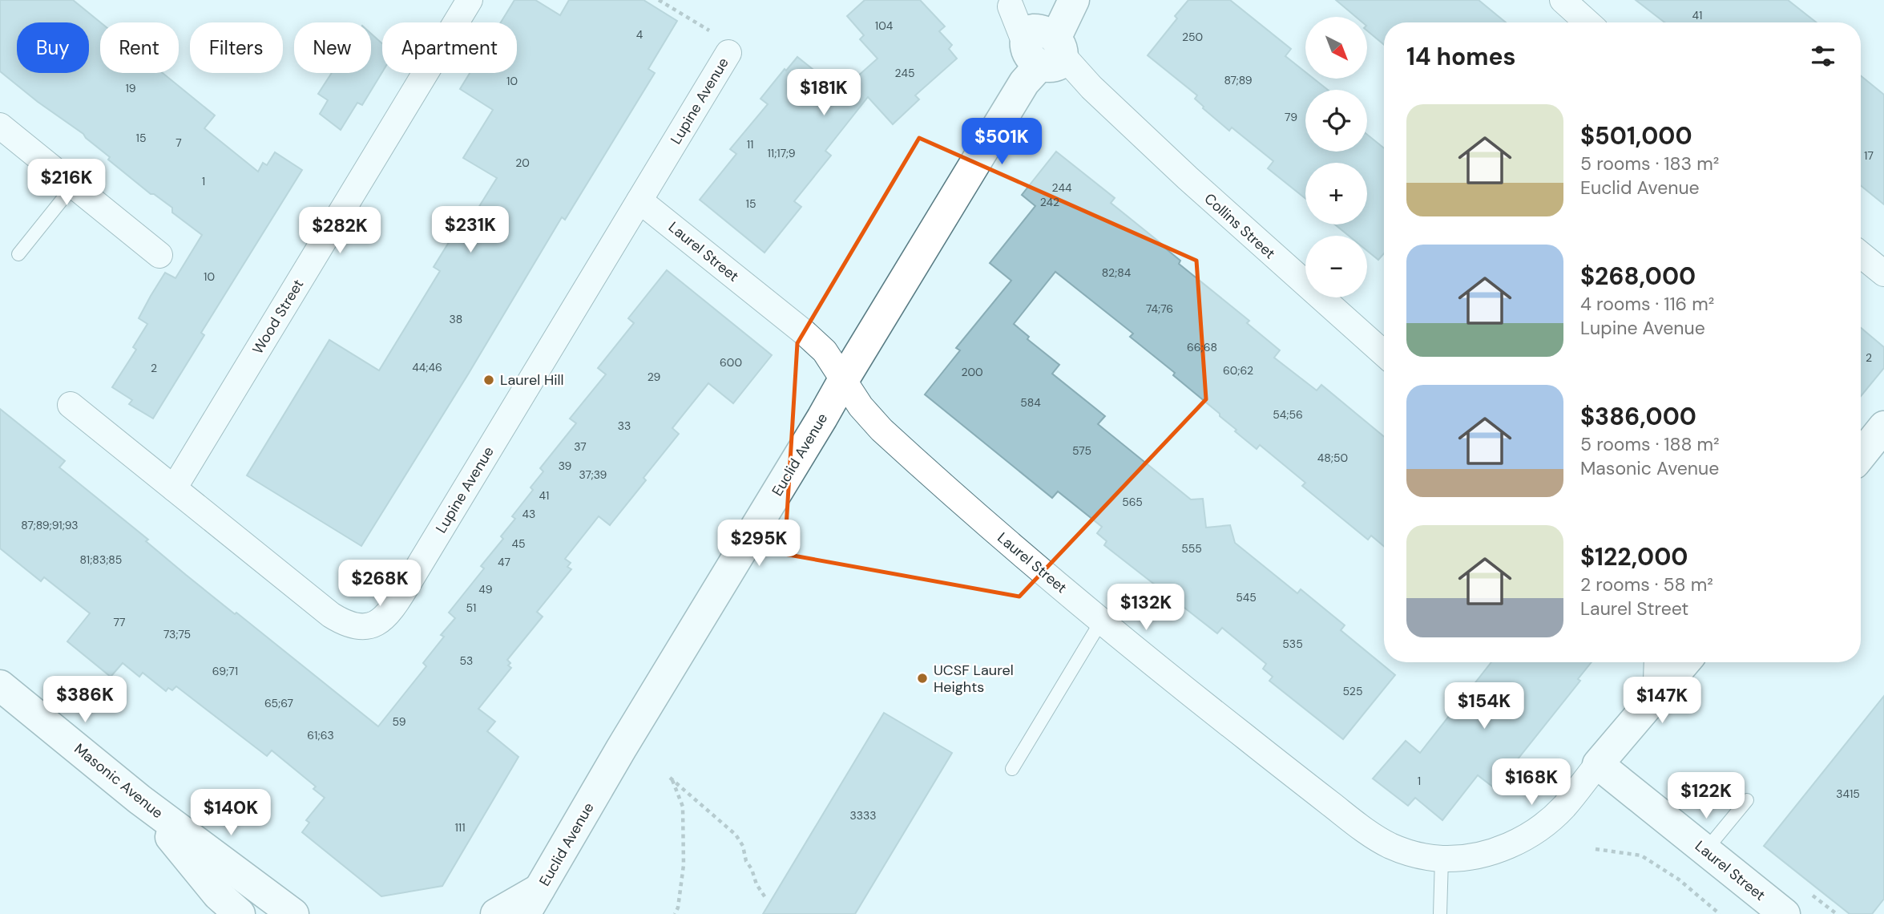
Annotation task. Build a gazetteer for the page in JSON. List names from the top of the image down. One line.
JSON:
{"streets":{"street":["Lupine Avenue","Collins Street","Laurel Street","Wood Street","Euclid Avenue","Masonic Avenue"]},"crossings":[["Lupine Avenue","Laurel Street"],["Lupine Avenue","Wood Street"],["Collins Street","Euclid Avenue"],["Laurel Street","Euclid Avenue"]],"places":["Laurel Hill","UCSF Laurel Heights"],"house_numbers":["41","104","4","250","245","87;89","10","19","79","15","7","11","11;17;9","17","20","1","244","242","15","82;84","10","74;76","38","66;68","2","600","44;46","2","60;62","200","29","584","54;56","33","37","575","48;50","39","37;39","41","565","43","87;89;91;93","45","555","81;83;85","47","49","545","51","77","73;75","535","53","69;71","525","65;67","59","61;63","1","3415","3333","111"],"north":"bottom right","page":{"map_buttons":["+","−"],"chip":["Buy","Rent","Filters","New","Apartment"],"heading":"14 homes","price":["$181K","$501K","$216K","$231K","$282K","$295K","$268K","$132K","$386K","$147K","$154K","$168K","$122K","$140K"],"list":[{"name":"$501,000","note":"5 rooms · 183 m² · Euclid Avenue"},{"name":"$268,000","note":"4 rooms · 116 m² · Lupine Avenue"},{"name":"$386,000","note":"5 rooms · 188 m² · Masonic Avenue"},{"name":"$122,000","note":"2 rooms · 58 m² · Laurel Street"}]}}
